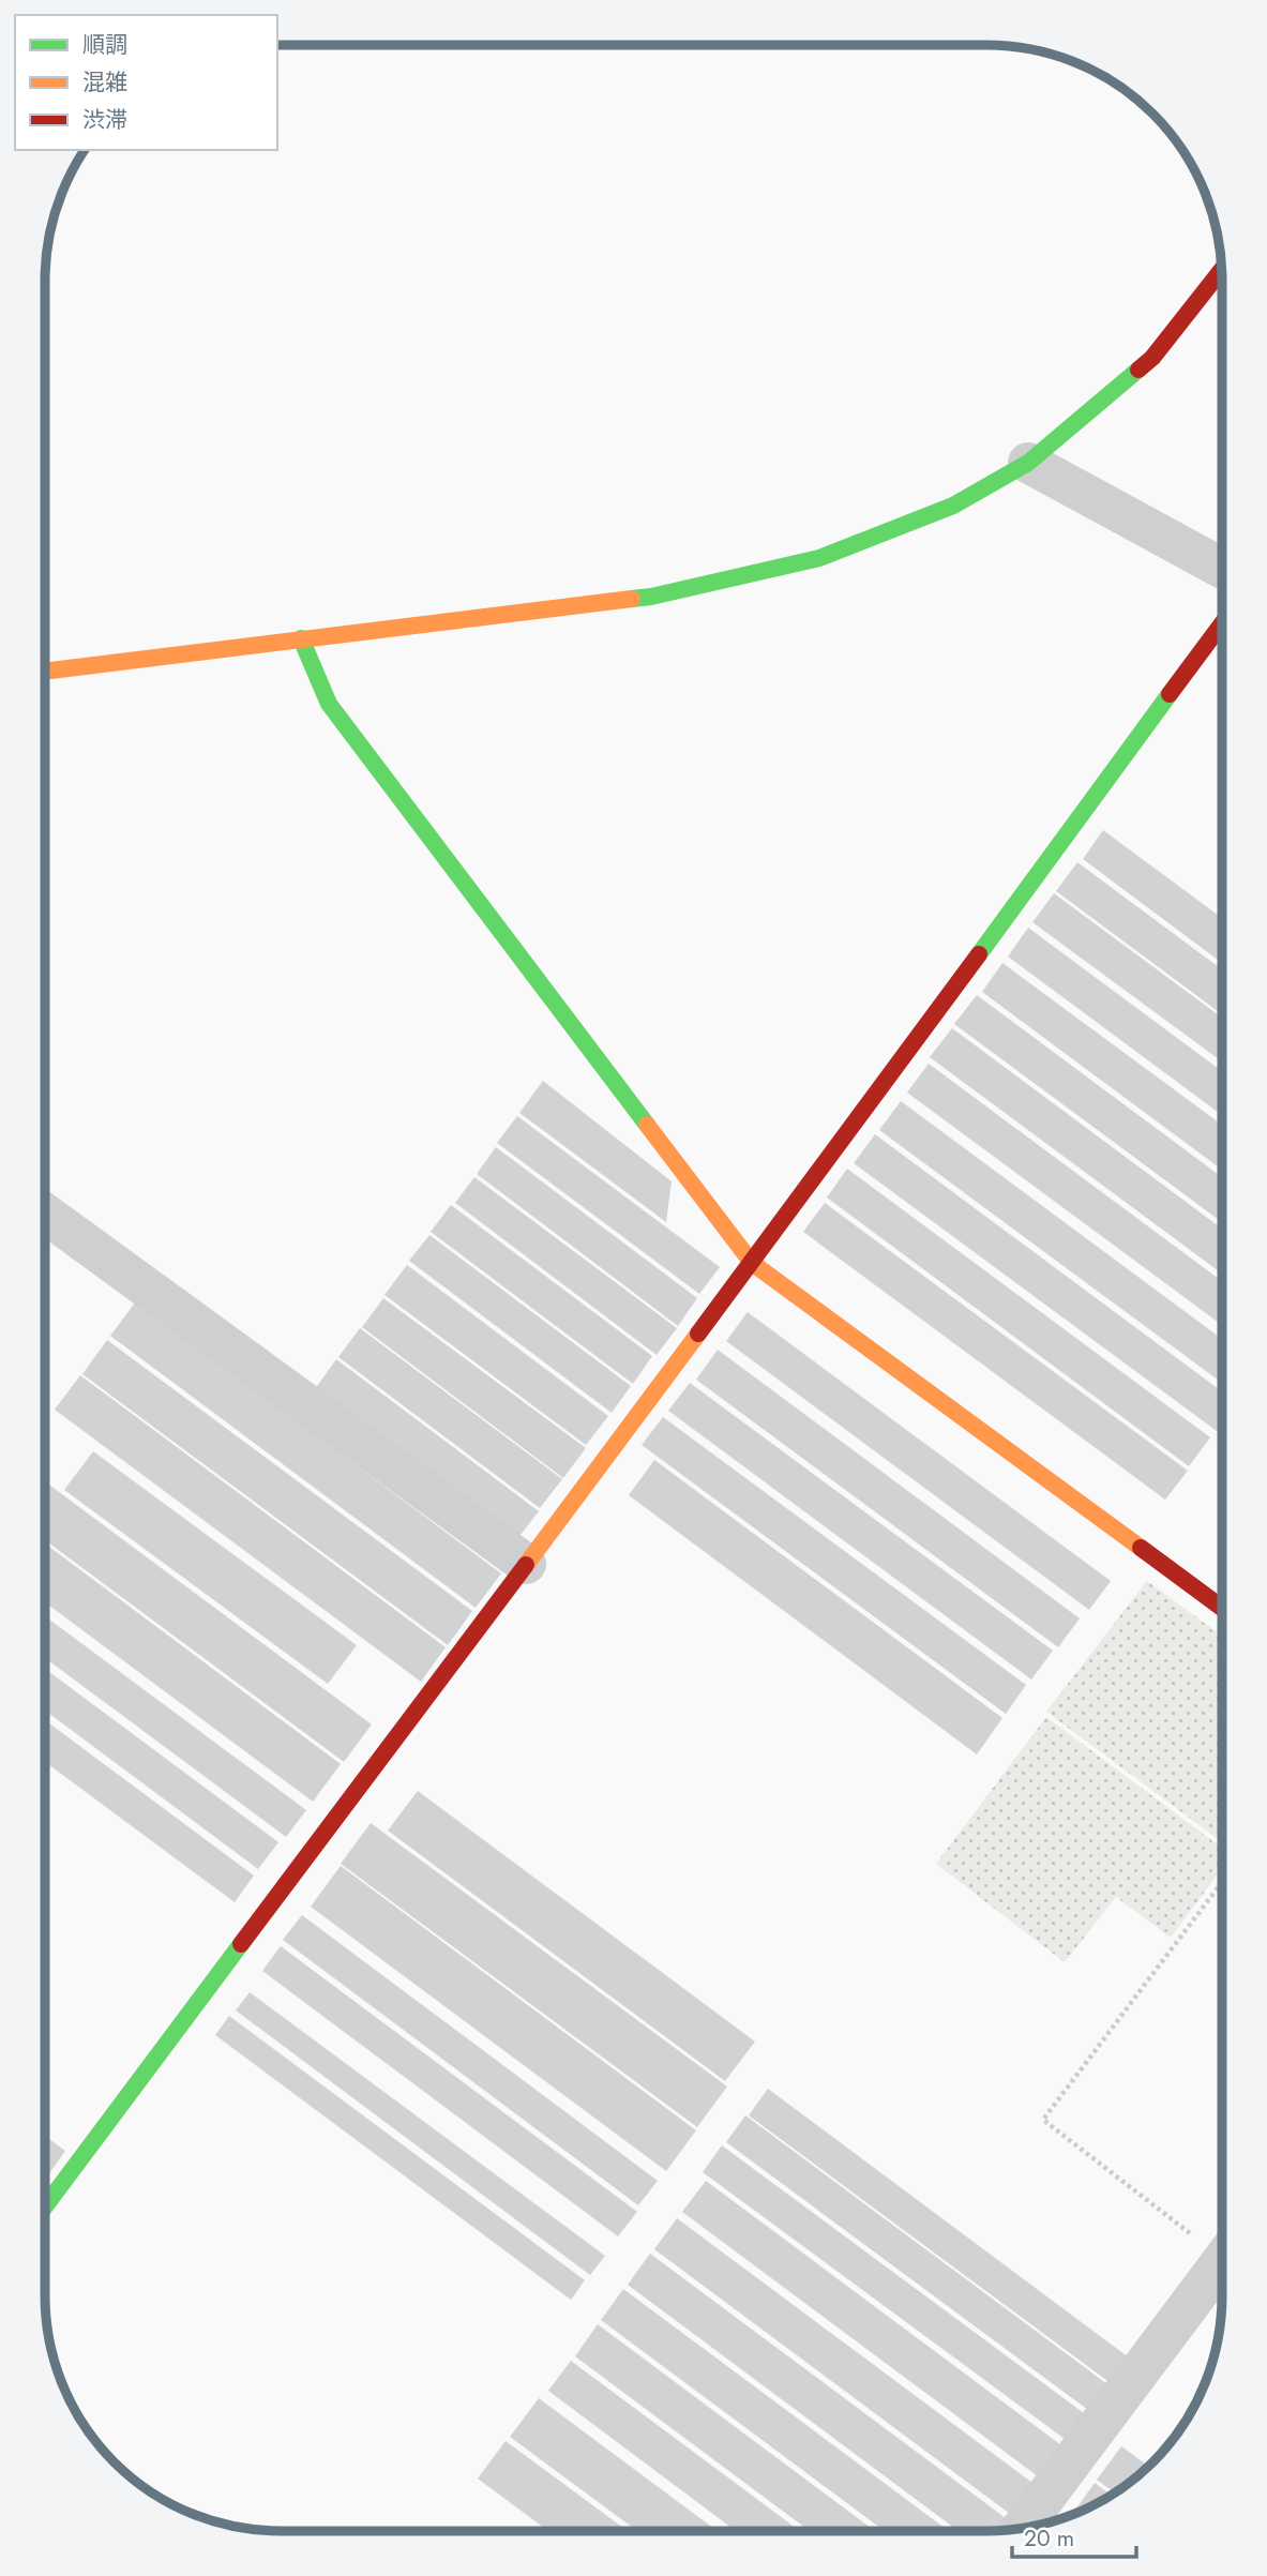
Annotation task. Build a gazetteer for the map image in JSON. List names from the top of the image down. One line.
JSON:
{"legend":["順調","混雑","渋滞"],"scale_bar":"20 m"}
